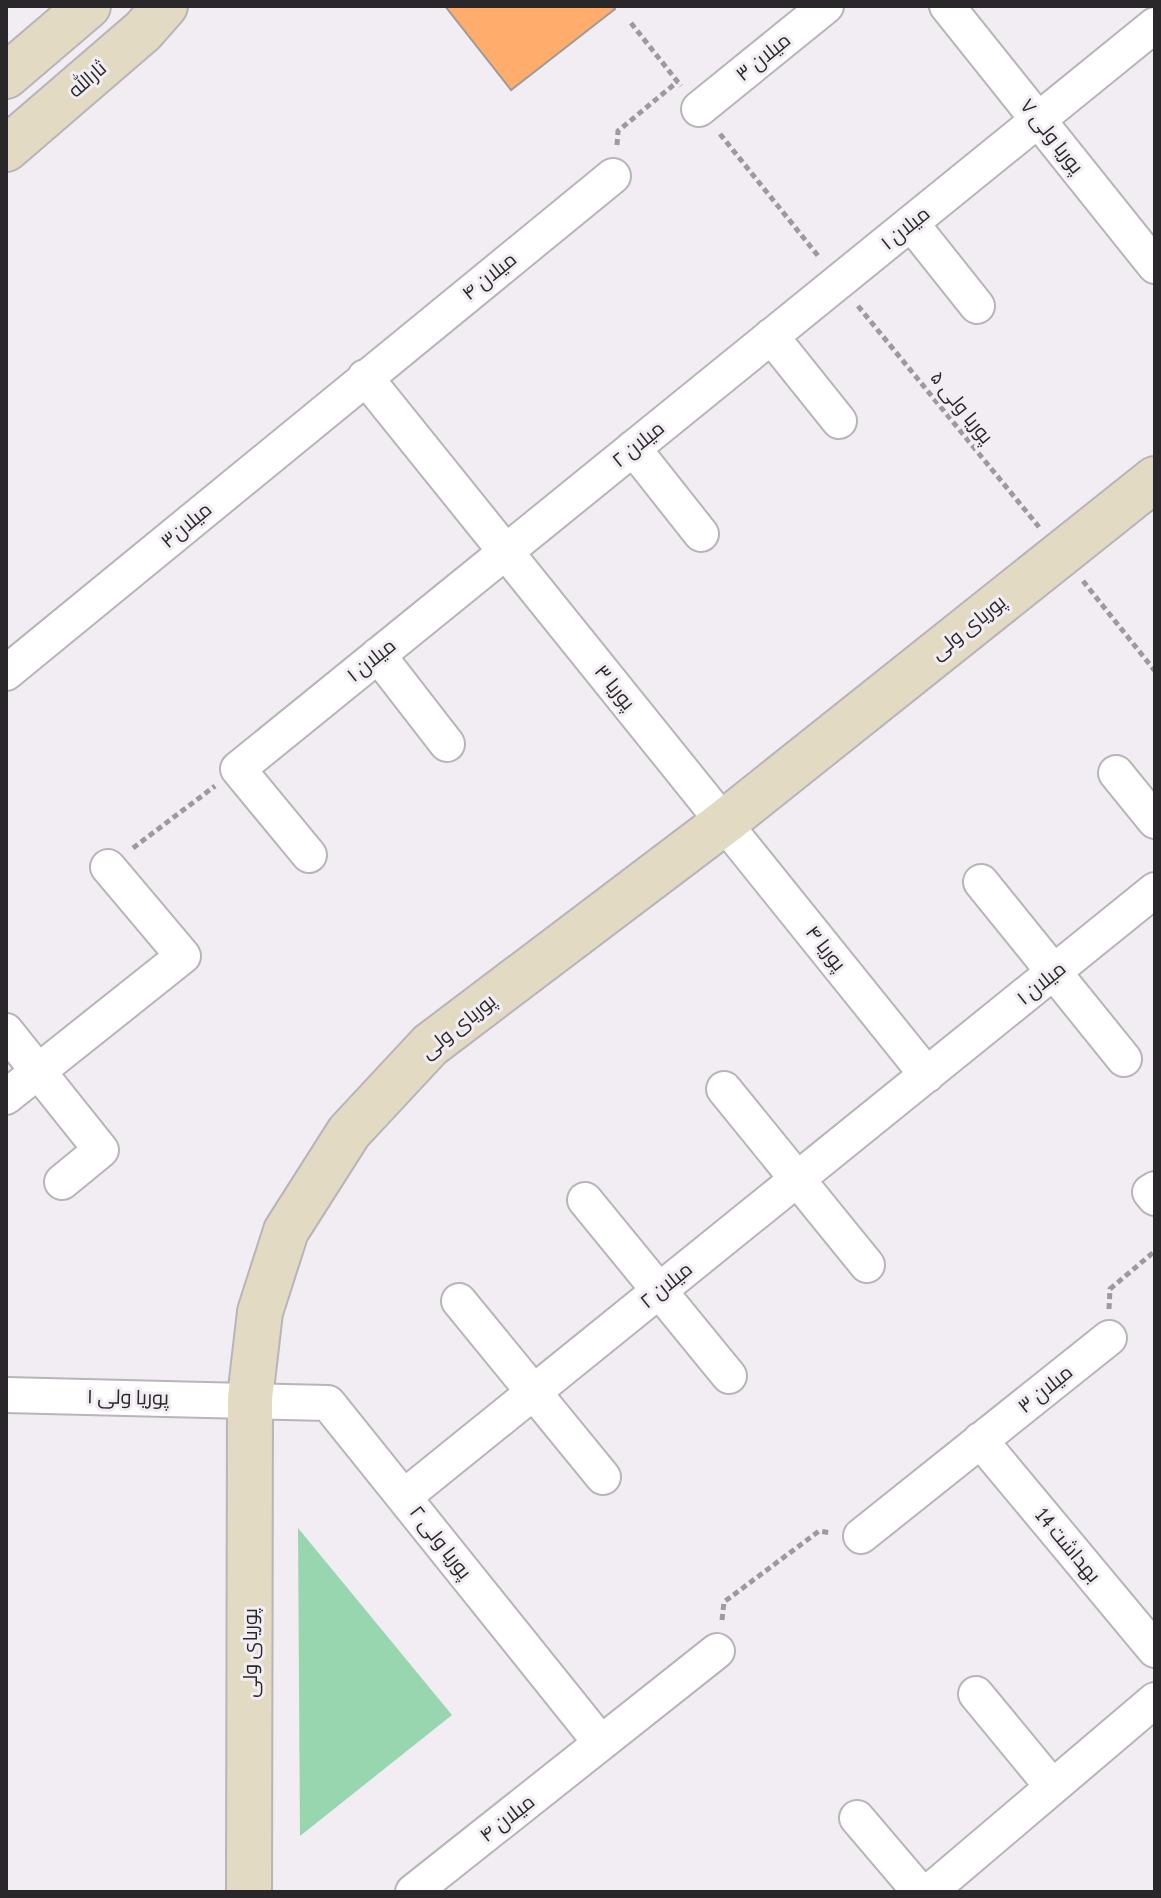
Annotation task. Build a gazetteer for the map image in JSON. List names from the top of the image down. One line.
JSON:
{"streets":{"street":["میلان ۳","ثارالله","پوریا ولی ۷","میلان ۱","میلان ۴","میلان ۲","میلان۳","پوریای ولی","پوریا ۳","پوریا ۴","پوریا ولی ۱","پوریا ولی ۲","بهداشت 14"],"path":["پوریا ولی ۵"]},"crossings":[["میلان ۳","پوریا ولی ۵"],["میلان ۳","بهداشت 14"],["پوریا ولی ۷","میلان ۱"],["میلان ۱","پوریا ولی ۵"],["میلان ۱","میلان ۲"],["میلان ۱","پوریا ۳"],["میلان ۱","پوریا ۴"],["میلان ۴","میلان۳"],["میلان ۴","پوریا ۳"],["میلان ۴","پوریا ولی ۲"],["پوریا ولی ۵","پوریای ولی"],["میلان ۲","پوریا ۳"],["میلان ۲","پوریا ۴"],["میلان ۲","پوریا ولی ۲"],["میلان۳","پوریا ۳"],["پوریای ولی","پوریا ۳"],["پوریای ولی","پوریا ۴"],["پوریای ولی","پوریا ولی ۱"],["پوریای ولی","پوریا ولی ۲"],["پوریا ۳","پوریا ۴"],["پوریا ولی ۱","پوریا ولی ۲"]]}
